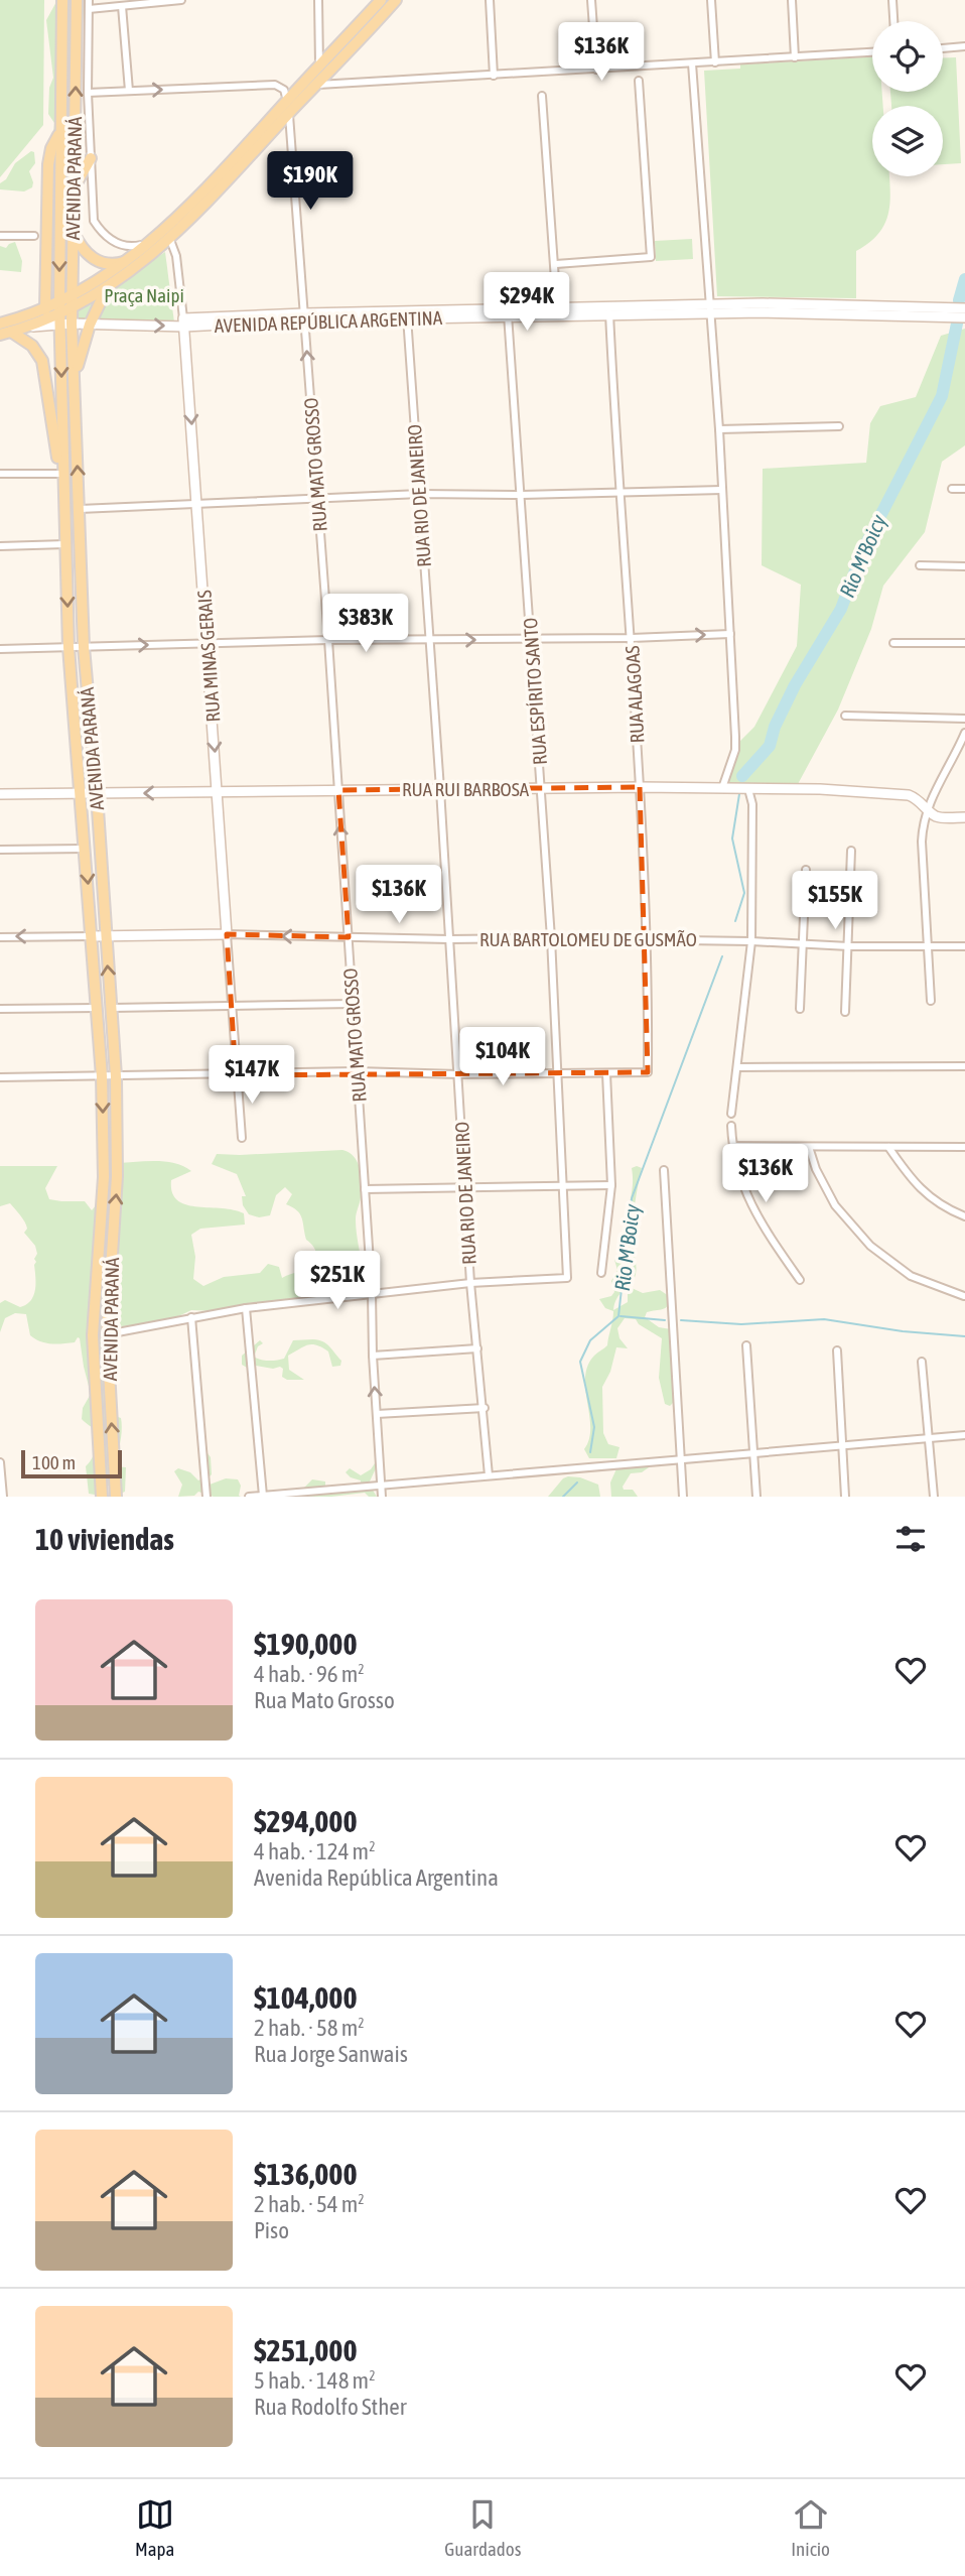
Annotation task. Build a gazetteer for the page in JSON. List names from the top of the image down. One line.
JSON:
{"streets":{"main road":["AVENIDA PARANÁ","AVENIDA REPÚBLICA ARGENTINA","RUA MINAS GERAIS","RUA RUI BARBOSA","RUA BARTOLOMEU DE GUSMÃO"],"street":["RUA MATO GROSSO","RUA RIO DE JANEIRO","RUA ESPÍRITO SANTO","RUA ALAGOAS"]},"crossings":[["AVENIDA PARANÁ","AVENIDA REPÚBLICA ARGENTINA"],["AVENIDA PARANÁ","RUA RUI BARBOSA"],["AVENIDA PARANÁ","RUA BARTOLOMEU DE GUSMÃO"],["AVENIDA REPÚBLICA ARGENTINA","RUA MATO GROSSO"],["AVENIDA REPÚBLICA ARGENTINA","RUA RIO DE JANEIRO"],["AVENIDA REPÚBLICA ARGENTINA","RUA MINAS GERAIS"],["AVENIDA REPÚBLICA ARGENTINA","RUA ESPÍRITO SANTO"],["AVENIDA REPÚBLICA ARGENTINA","RUA ALAGOAS"],["RUA MATO GROSSO","RUA RUI BARBOSA"],["RUA MATO GROSSO","RUA BARTOLOMEU DE GUSMÃO"],["RUA RIO DE JANEIRO","RUA ESPÍRITO SANTO"],["RUA RIO DE JANEIRO","RUA RUI BARBOSA"],["RUA RIO DE JANEIRO","RUA BARTOLOMEU DE GUSMÃO"],["RUA MINAS GERAIS","RUA RUI BARBOSA"],["RUA MINAS GERAIS","RUA BARTOLOMEU DE GUSMÃO"],["RUA ESPÍRITO SANTO","RUA RUI BARBOSA"],["RUA ESPÍRITO SANTO","RUA BARTOLOMEU DE GUSMÃO"],["RUA ALAGOAS","RUA RUI BARBOSA"],["RUA ALAGOAS","RUA BARTOLOMEU DE GUSMÃO"]],"one_way":["RUA MINAS GERAIS"],"water":["Rio M'Boicy"],"parks":["Praça Naipi"],"scale_bar":"100 m","page":{"price":["$136K","$190K","$294K","$383K","$136K","$155K","$104K","$147K","$136K","$251K"],"scale":"100 m","heading":"10 viviendas","list":[{"name":"$190,000","note":"4 hab. · 96 m² · Rua Mato Grosso"},{"name":"$294,000","note":"4 hab. · 124 m² · Avenida República Argentina"},{"name":"$104,000","note":"2 hab. · 58 m² · Rua Jorge Sanwais"},{"name":"$136,000","note":"2 hab. · 54 m² · Piso"},{"name":"$251,000","note":"5 hab. · 148 m² · Rua Rodolfo Sther"}],"tabs":["Mapa","Guardados","Inicio"]}}
